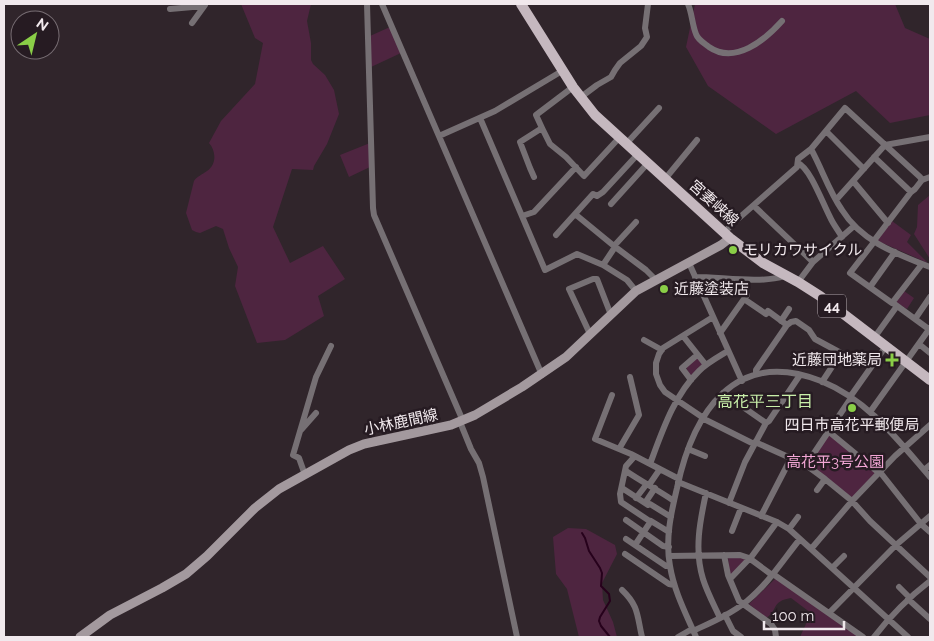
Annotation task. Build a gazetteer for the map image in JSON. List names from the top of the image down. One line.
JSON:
{"streets":{"main road":["宮妻峡線","44","小林鹿間線"]},"crossings":[["宮妻峡線","小林鹿間線"]],"districts":["高花平三丁目"],"parks":["高花平3号公園"],"places":{"other":["モリカワサイクル","近藤塗装店","四日市高花平郵便局"],"health":["近藤団地薬局"]},"scale_bar":"100 m","north":"top right"}
